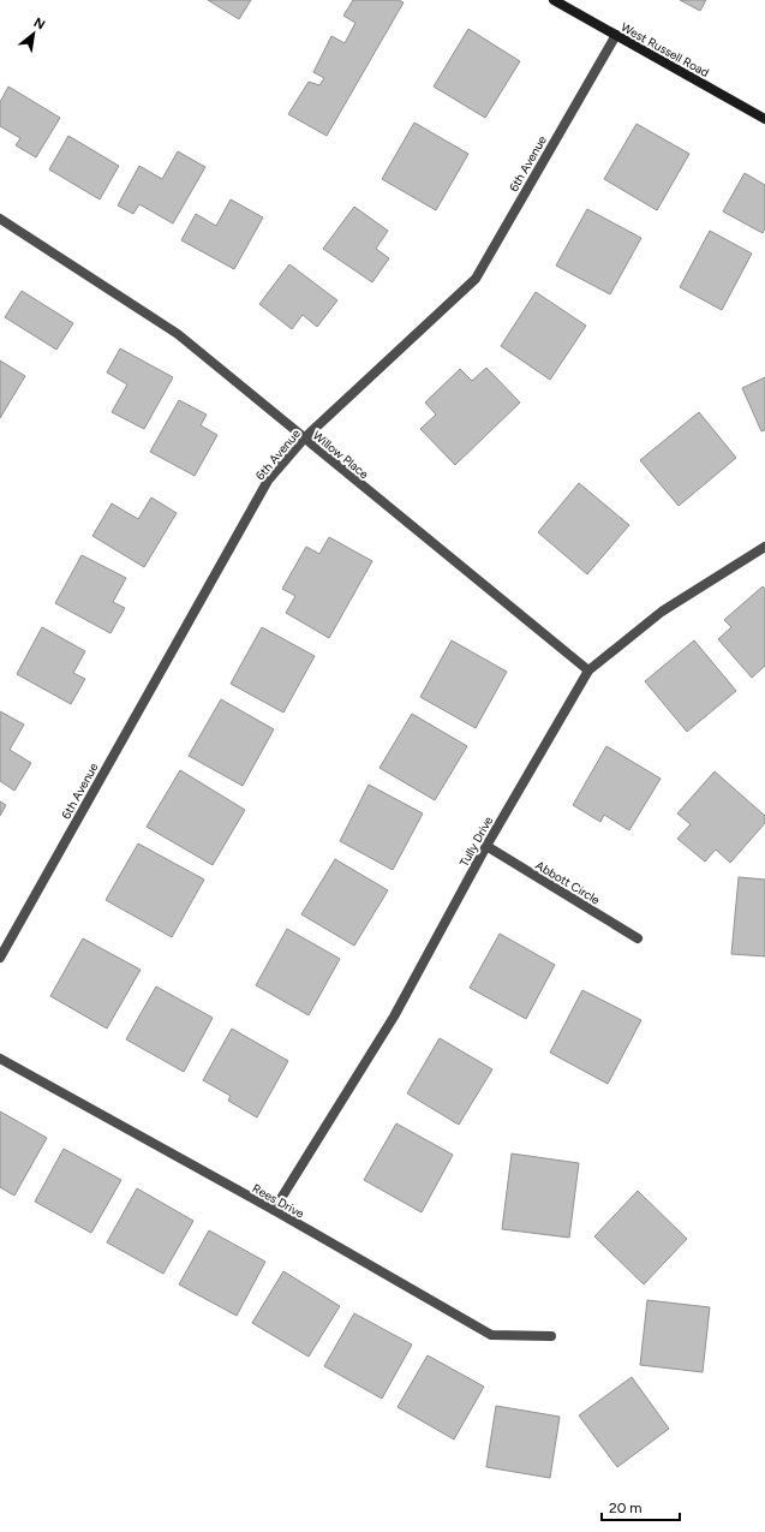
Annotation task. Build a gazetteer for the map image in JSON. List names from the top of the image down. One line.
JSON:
{"streets":{"street":["West Russell Road","6th Avenue","Willow Place","Tully Drive","Abbott Circle","Rees Drive"]},"crossings":[["West Russell Road","6th Avenue"],["6th Avenue","Willow Place"],["Willow Place","Tully Drive"],["Tully Drive","Abbott Circle"],["Tully Drive","Rees Drive"]],"scale_bar":"20 m","north":"top right"}
